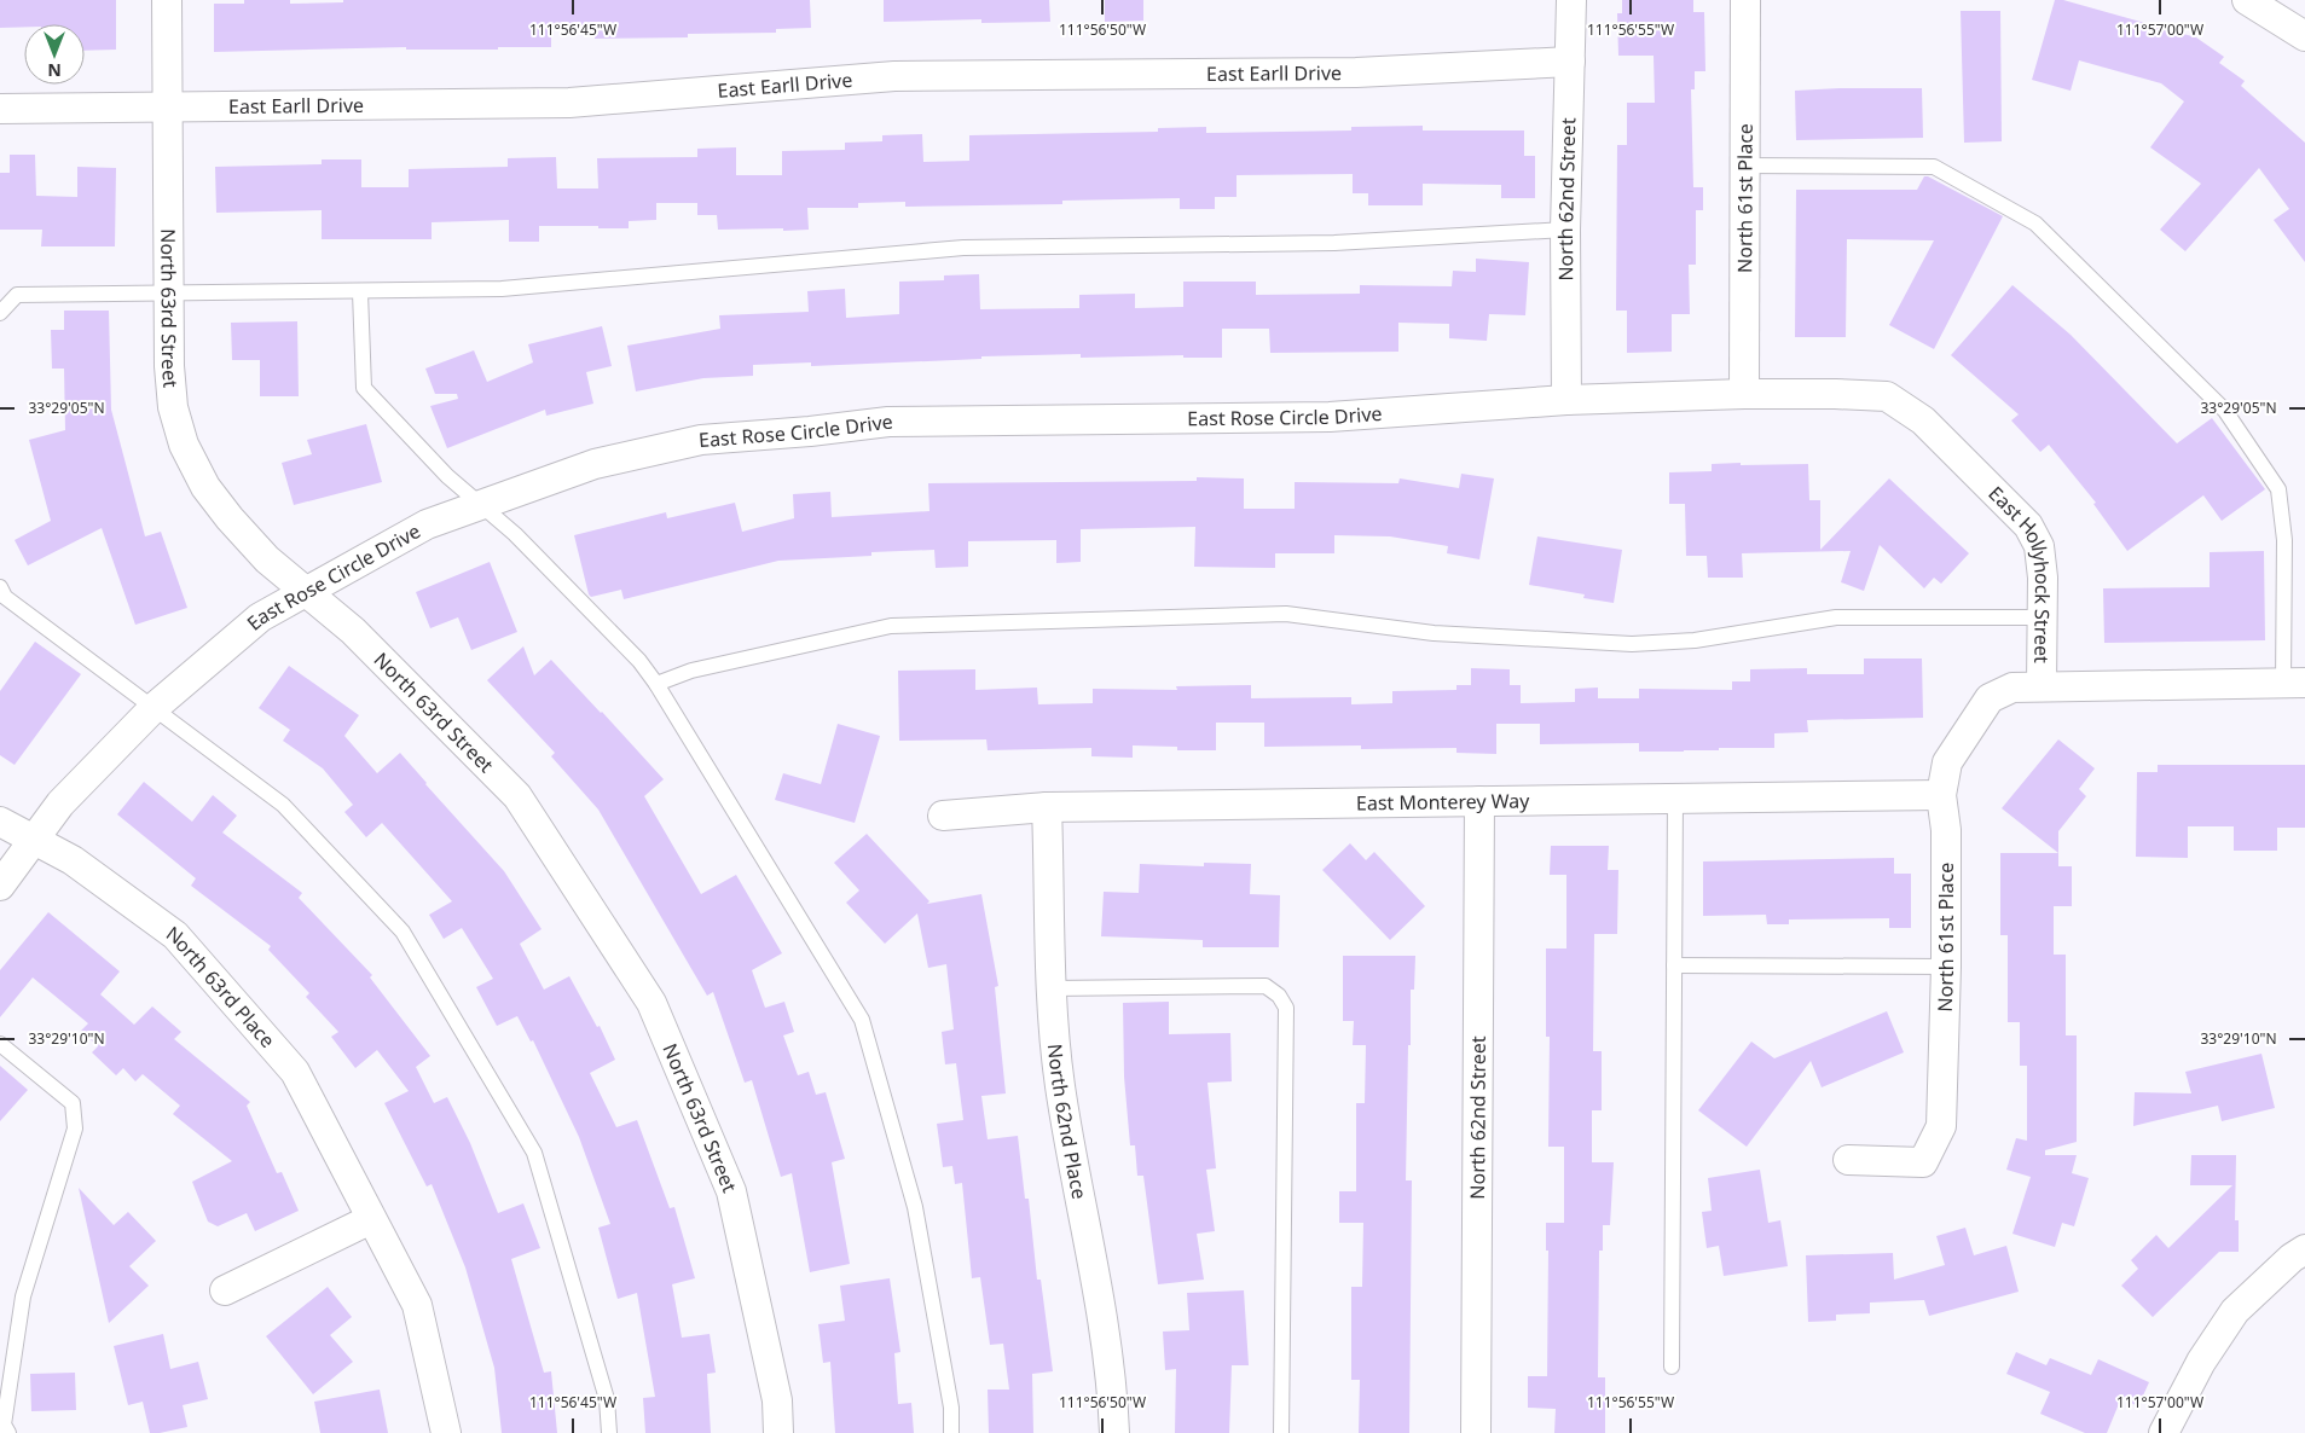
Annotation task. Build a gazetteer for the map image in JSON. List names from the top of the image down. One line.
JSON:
{"streets":{"street":["East Earll Drive","North 61st Place","North 62nd Street","North 63rd Street","East Rose Circle Drive","East Hollyhock Street","East Monterey Way","North 63rd Place","North 62nd Place"]},"crossings":[["East Earll Drive","North 62nd Street"],["East Earll Drive","North 63rd Street"],["North 61st Place","East Rose Circle Drive"],["North 61st Place","East Hollyhock Street"],["North 61st Place","East Monterey Way"],["North 62nd Street","East Rose Circle Drive"],["North 62nd Street","East Monterey Way"],["North 63rd Street","East Rose Circle Drive"],["East Rose Circle Drive","East Hollyhock Street"],["East Rose Circle Drive","North 63rd Place"],["East Monterey Way","North 62nd Place"]],"north":"bottom","coordinates":["111°56'45\"W","111°56'50\"W","111°56'55\"W","111°57'00\"W","33°29'05\"N","33°29'10\"N"]}
